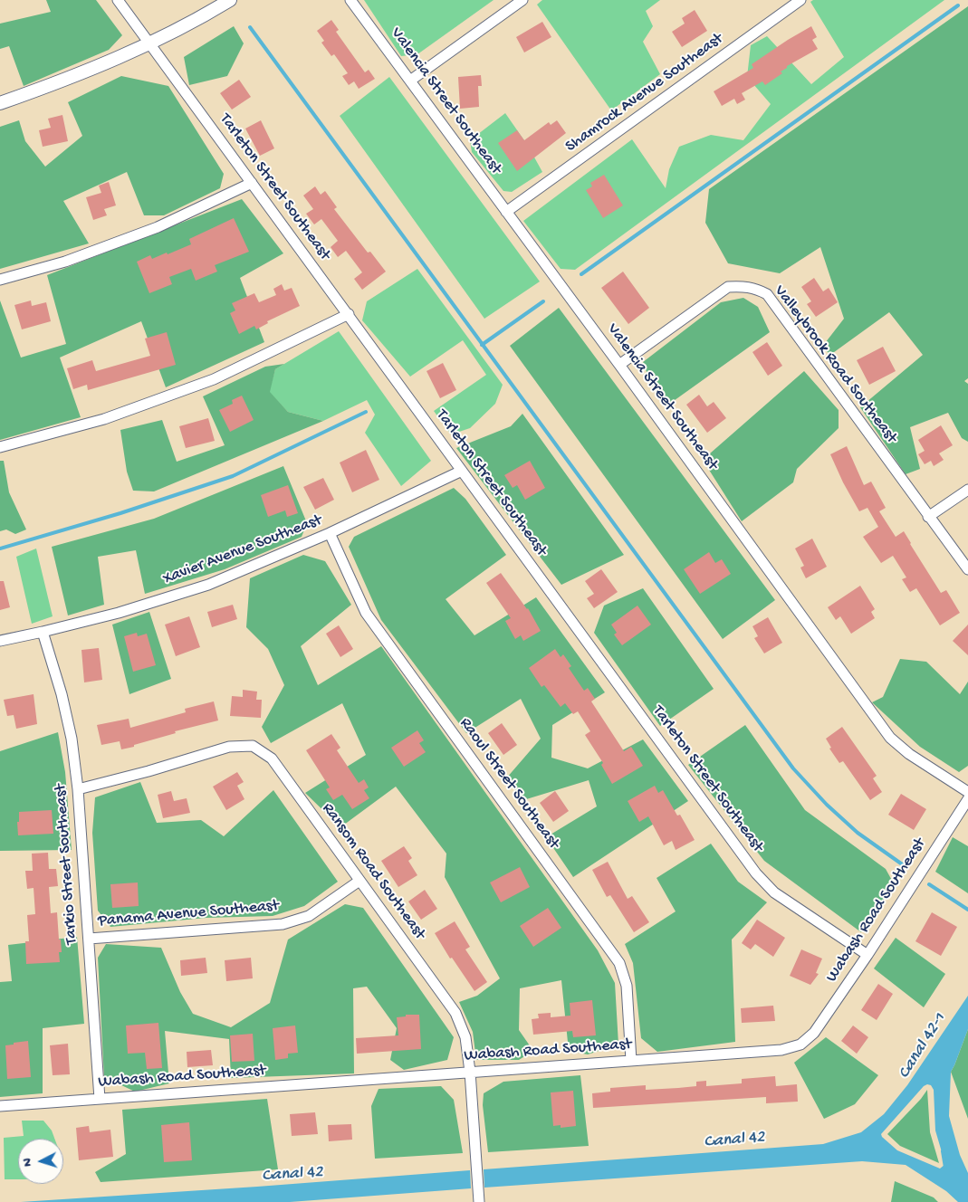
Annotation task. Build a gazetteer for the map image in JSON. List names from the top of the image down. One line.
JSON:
{"streets":{"street":["Shamrock Avenue Southeast","Valencia Street Southeast","Tarleton Street Southeast","Valleybrook Road Southeast","Xavier Avenue Southeast","Raoul Street Southeast","Tarkio Street Southeast","Ransom Road Southeast","Wabash Road Southeast","Panama Avenue Southeast"]},"crossings":[["Shamrock Avenue Southeast","Valencia Street Southeast"],["Valencia Street Southeast","Valleybrook Road Southeast"],["Tarleton Street Southeast","Xavier Avenue Southeast"],["Tarleton Street Southeast","Wabash Road Southeast"],["Xavier Avenue Southeast","Raoul Street Southeast"],["Xavier Avenue Southeast","Tarkio Street Southeast"],["Raoul Street Southeast","Wabash Road Southeast"],["Tarkio Street Southeast","Ransom Road Southeast"],["Tarkio Street Southeast","Wabash Road Southeast"],["Tarkio Street Southeast","Panama Avenue Southeast"],["Ransom Road Southeast","Wabash Road Southeast"],["Ransom Road Southeast","Panama Avenue Southeast"]],"water":["Canal 42-1","Canal 42"],"north":"left"}
